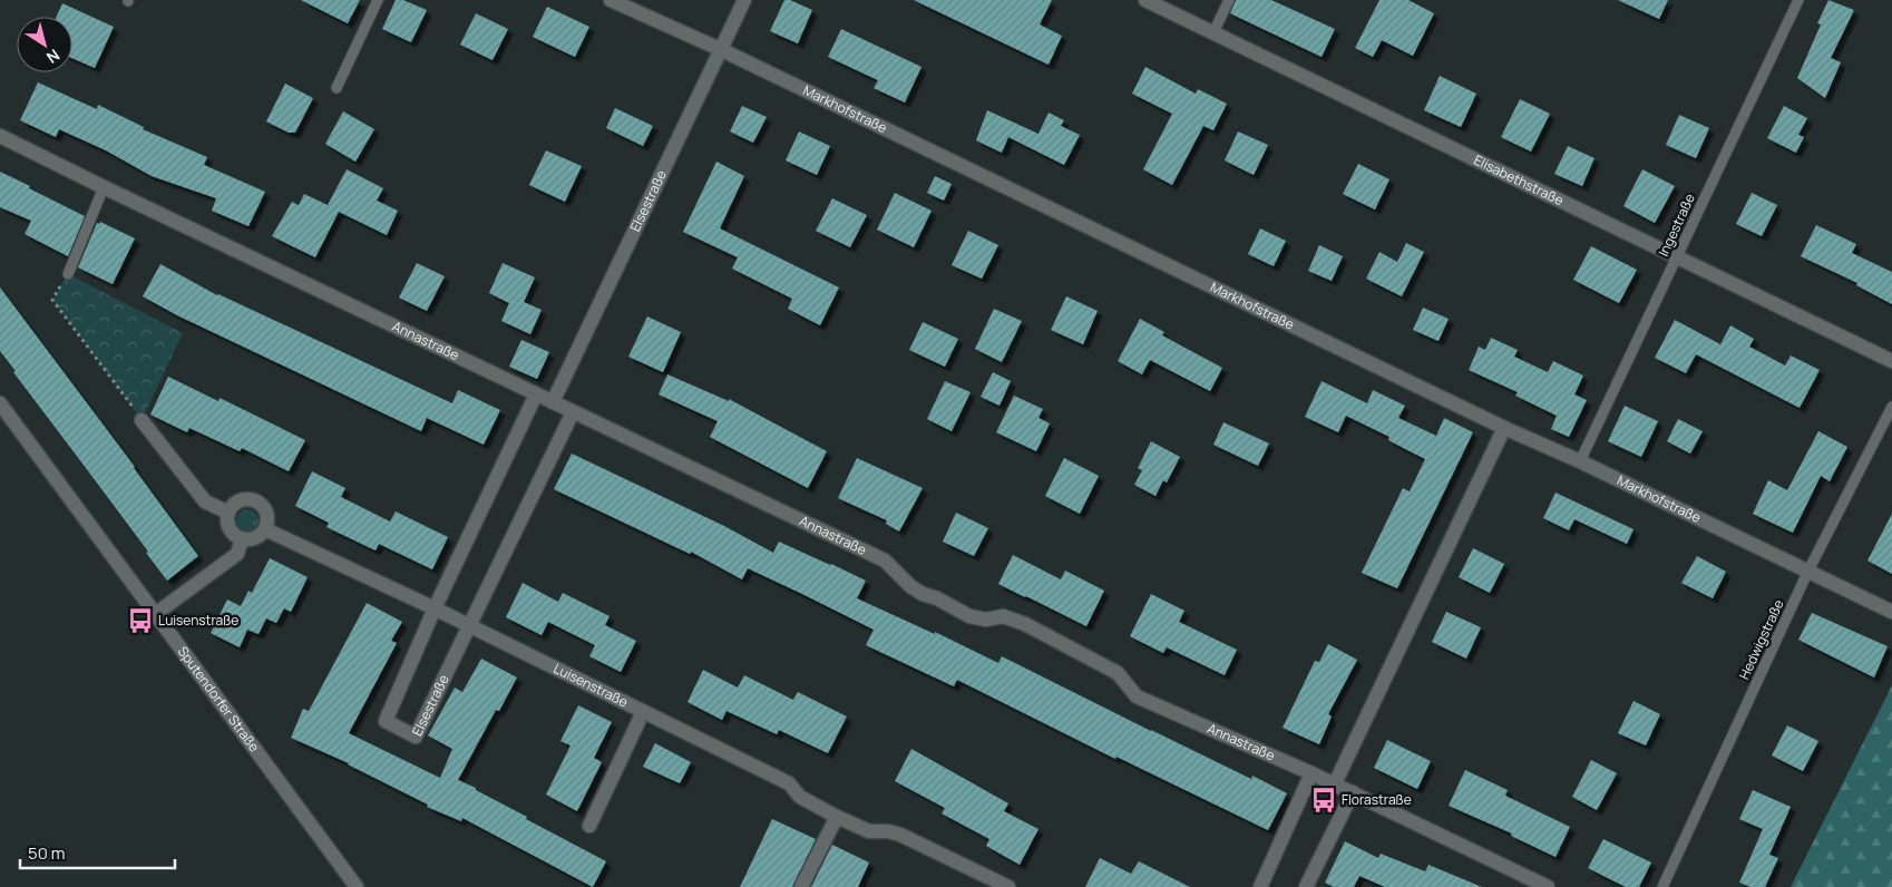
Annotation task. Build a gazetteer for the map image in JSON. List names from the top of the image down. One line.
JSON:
{"streets":{"street":["Markhofstraße","Elisabethstraße","Elsestraße","Annastraße","Luisenstraße","Sputendorfer Straße"],"lane":["Ingestraße","Hedwigstraße"]},"crossings":[["Markhofstraße","Elsestraße"],["Markhofstraße","Ingestraße"],["Markhofstraße","Hedwigstraße"],["Elisabethstraße","Ingestraße"],["Elsestraße","Annastraße"],["Elsestraße","Luisenstraße"]],"places":{"bus stop":["Luisenstraße","Florastraße"]},"scale_bar":"50 m","north":"bottom right"}
